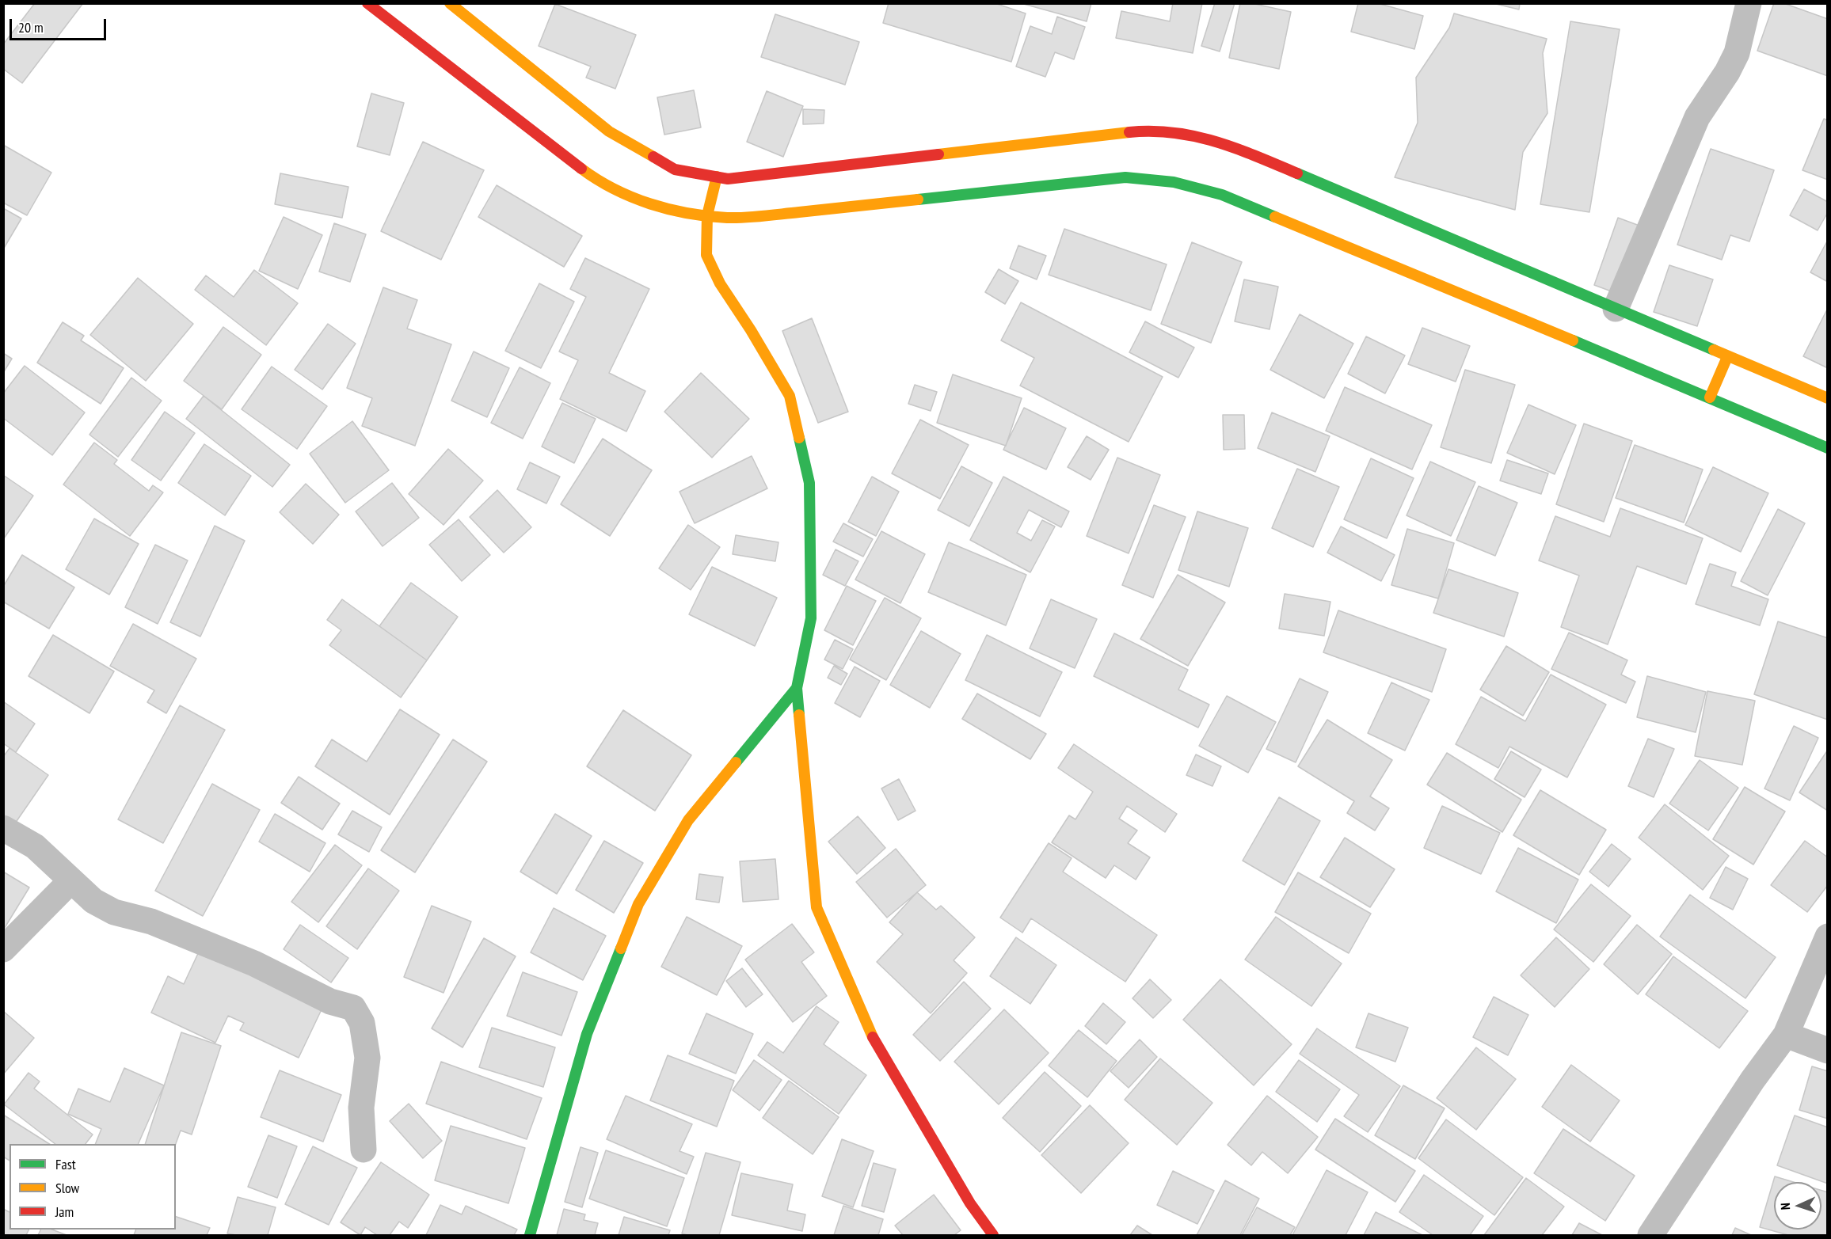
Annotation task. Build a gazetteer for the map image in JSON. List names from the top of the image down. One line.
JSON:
{"legend":["Fast","Slow","Jam"],"scale_bar":"20 m","north":"left"}
